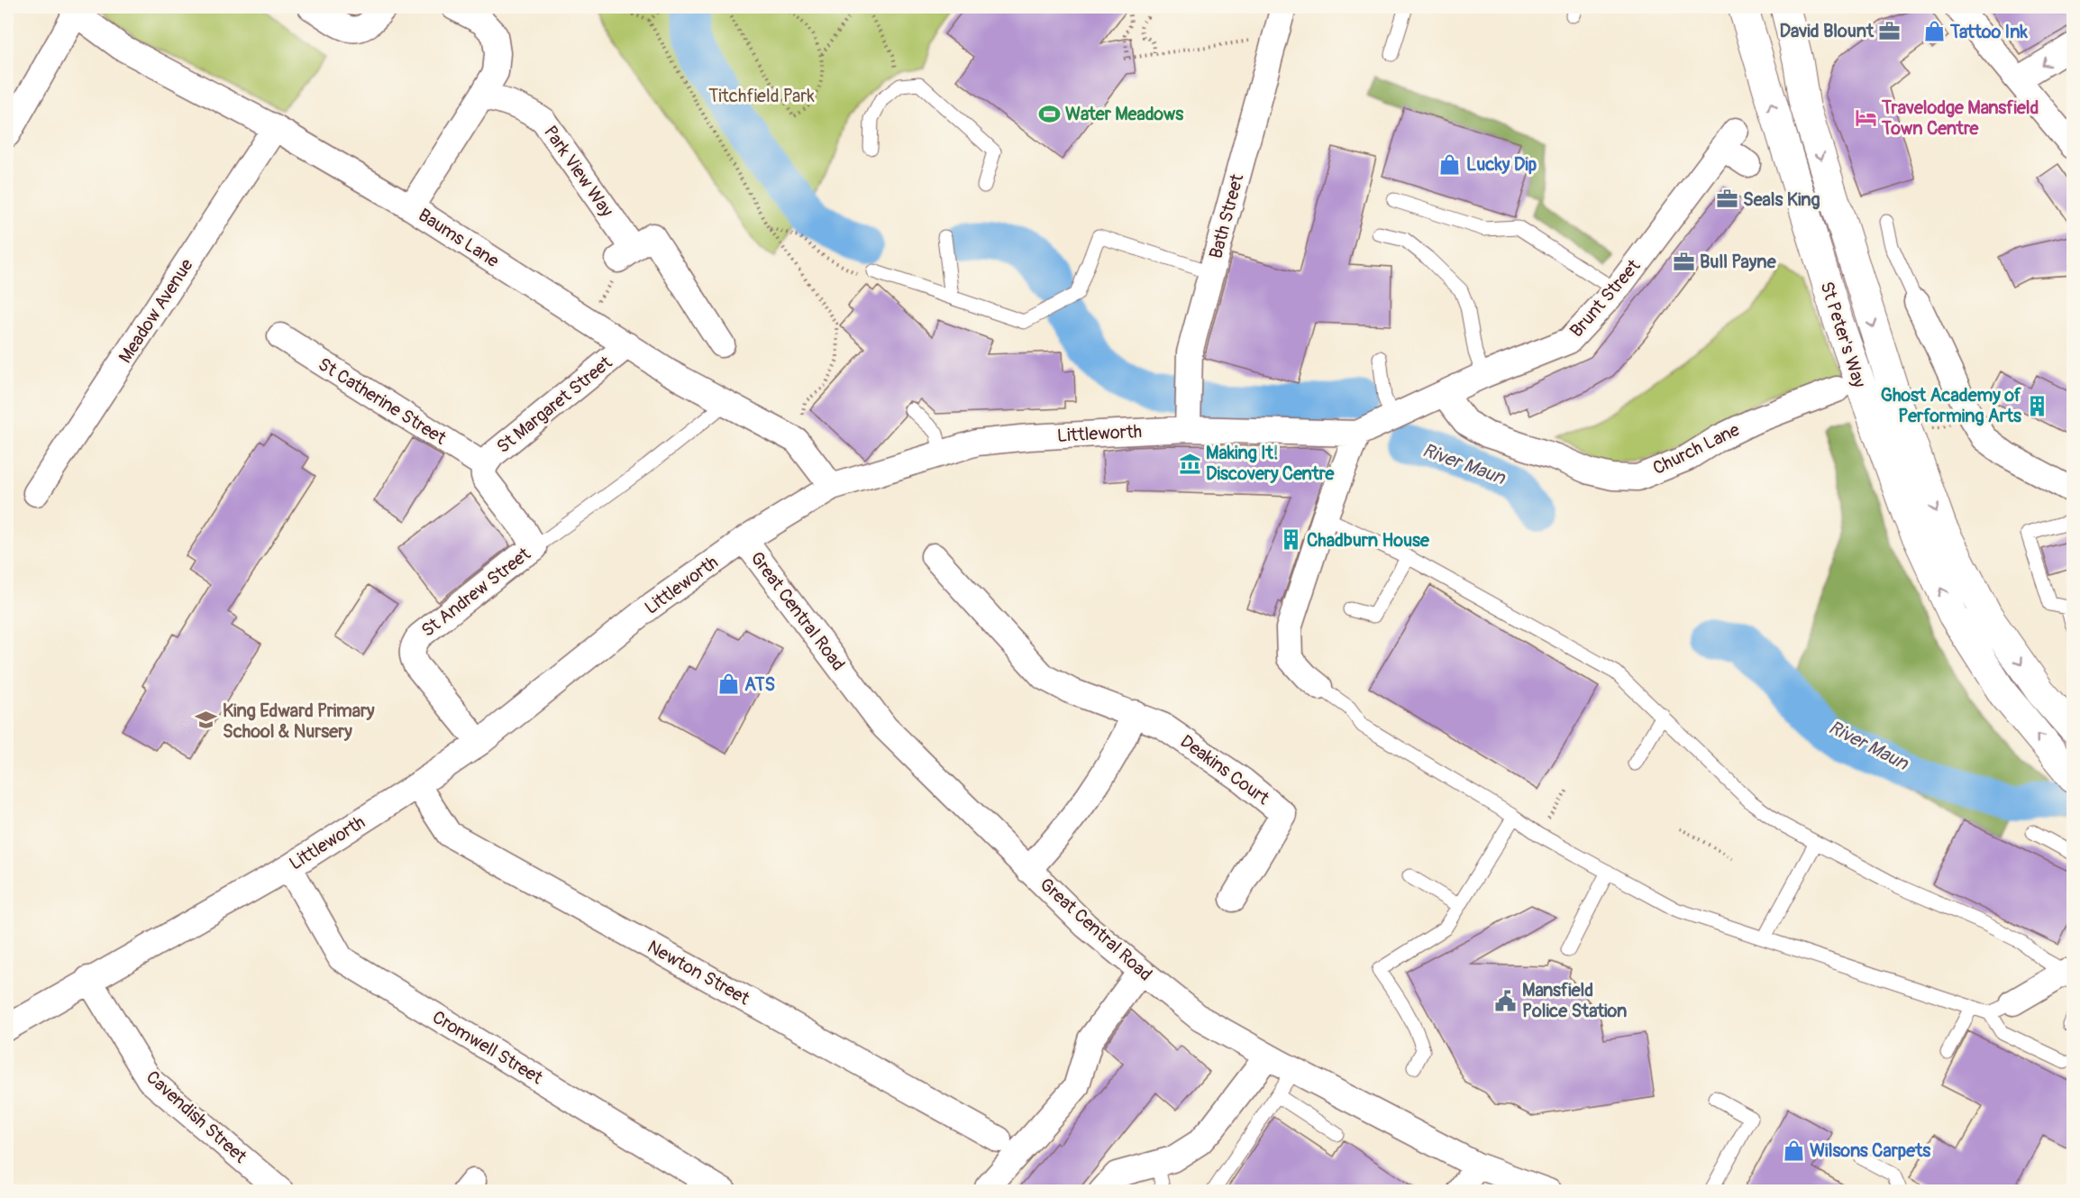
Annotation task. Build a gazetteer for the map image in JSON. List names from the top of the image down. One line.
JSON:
{"streets":{"highway":["St Peter's Way"],"street":["Park View Way","Bath Street","Baums Lane","Brunt Street","Meadow Avenue","St Catherine Street","St Margaret Street","Littleworth","Church Lane","St Andrew Street","Great Central Road","Deakins Court","Newton Street","Cromwell Street","Cavendish Street"]},"crossings":[["Bath Street","Littleworth"],["Baums Lane","Meadow Avenue"],["Baums Lane","St Margaret Street"],["Baums Lane","Littleworth"],["Brunt Street","Littleworth"],["Brunt Street","Church Lane"],["St Catherine Street","St Margaret Street"],["St Catherine Street","St Andrew Street"],["St Margaret Street","St Andrew Street"],["Littleworth","Church Lane"],["Littleworth","St Andrew Street"],["Littleworth","Great Central Road"],["Littleworth","Newton Street"],["Littleworth","Cromwell Street"],["Littleworth","Cavendish Street"]],"water":["River Maun"],"parks":["Titchfield Park"],"places":{"office":["David Blount","Seals King","Bull Payne"],"shop":["Tattoo Ink","Lucky Dip","ATS","Wilsons Carpets"],"sports":["Water Meadows"],"hotel":["Travelodge Mansfield Town Centre"],"building":["Ghost Academy of Performing Arts","Chadburn House"],"museum":["Making It! Discovery Centre"],"school or university":["King Edward Primary School & Nursery"],"public building":["Mansfield Police Station"]}}
